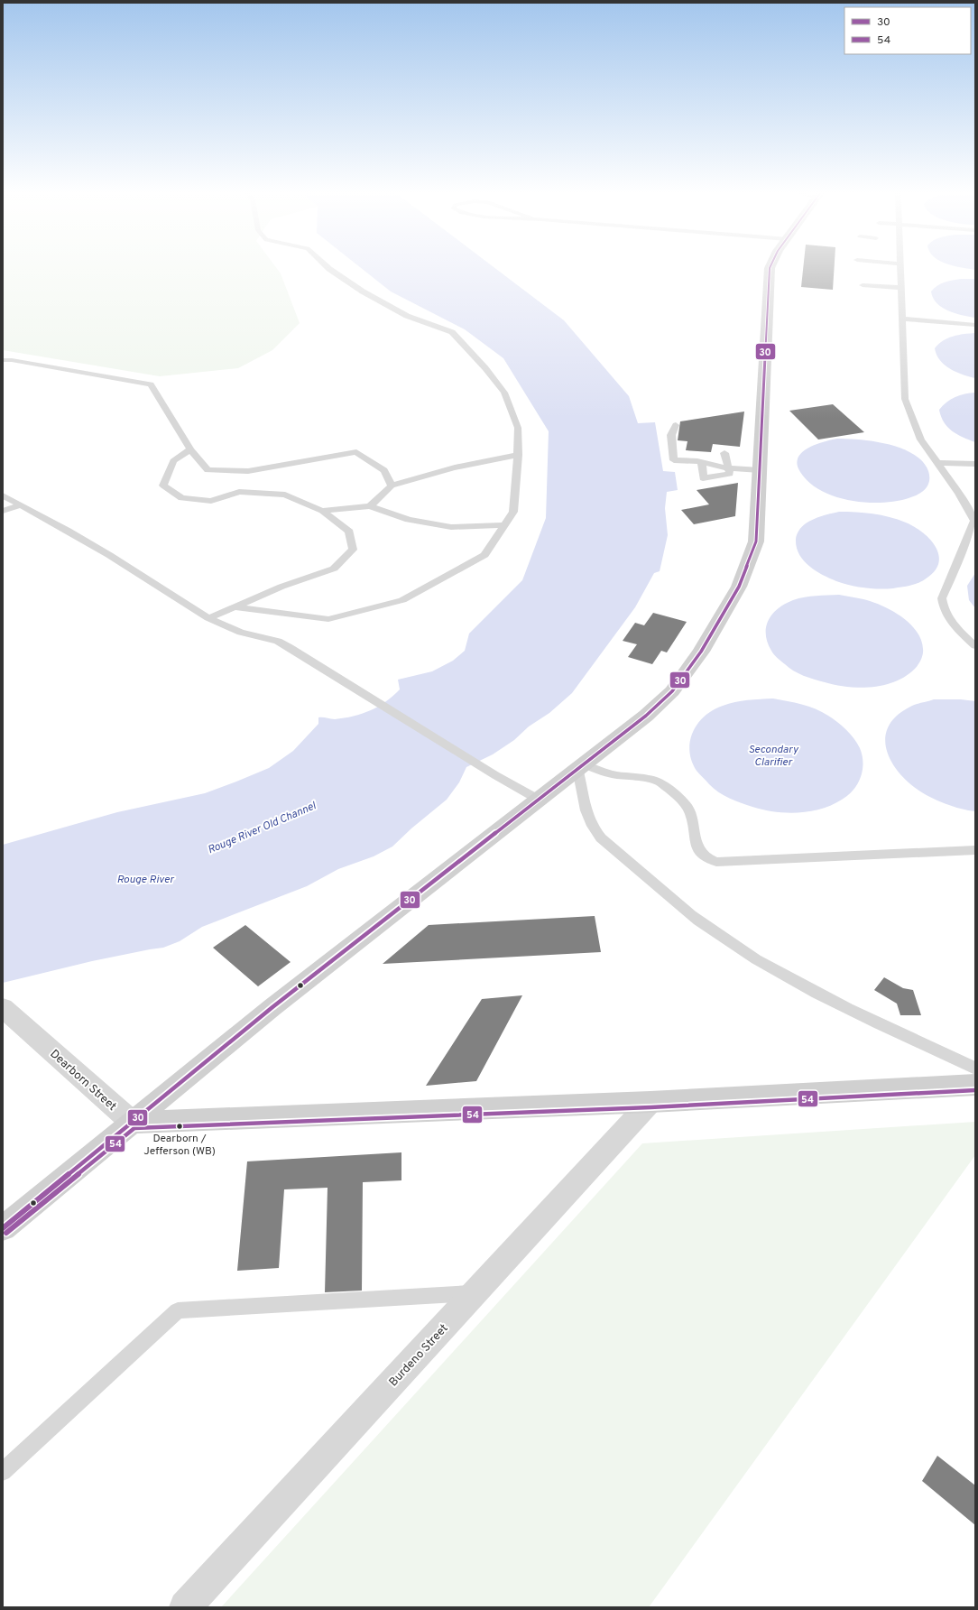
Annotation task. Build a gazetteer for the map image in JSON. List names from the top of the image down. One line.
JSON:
{"streets":{"street":["Dearborn Street","Burdeno Street"]},"water":["Secondary Clarifier","Rouge River Old Channel","Rouge River"],"places":["Dearborn / Jefferson (WB)"],"lines":["transit line 30","transit line 54"],"legend":["30","54"]}
